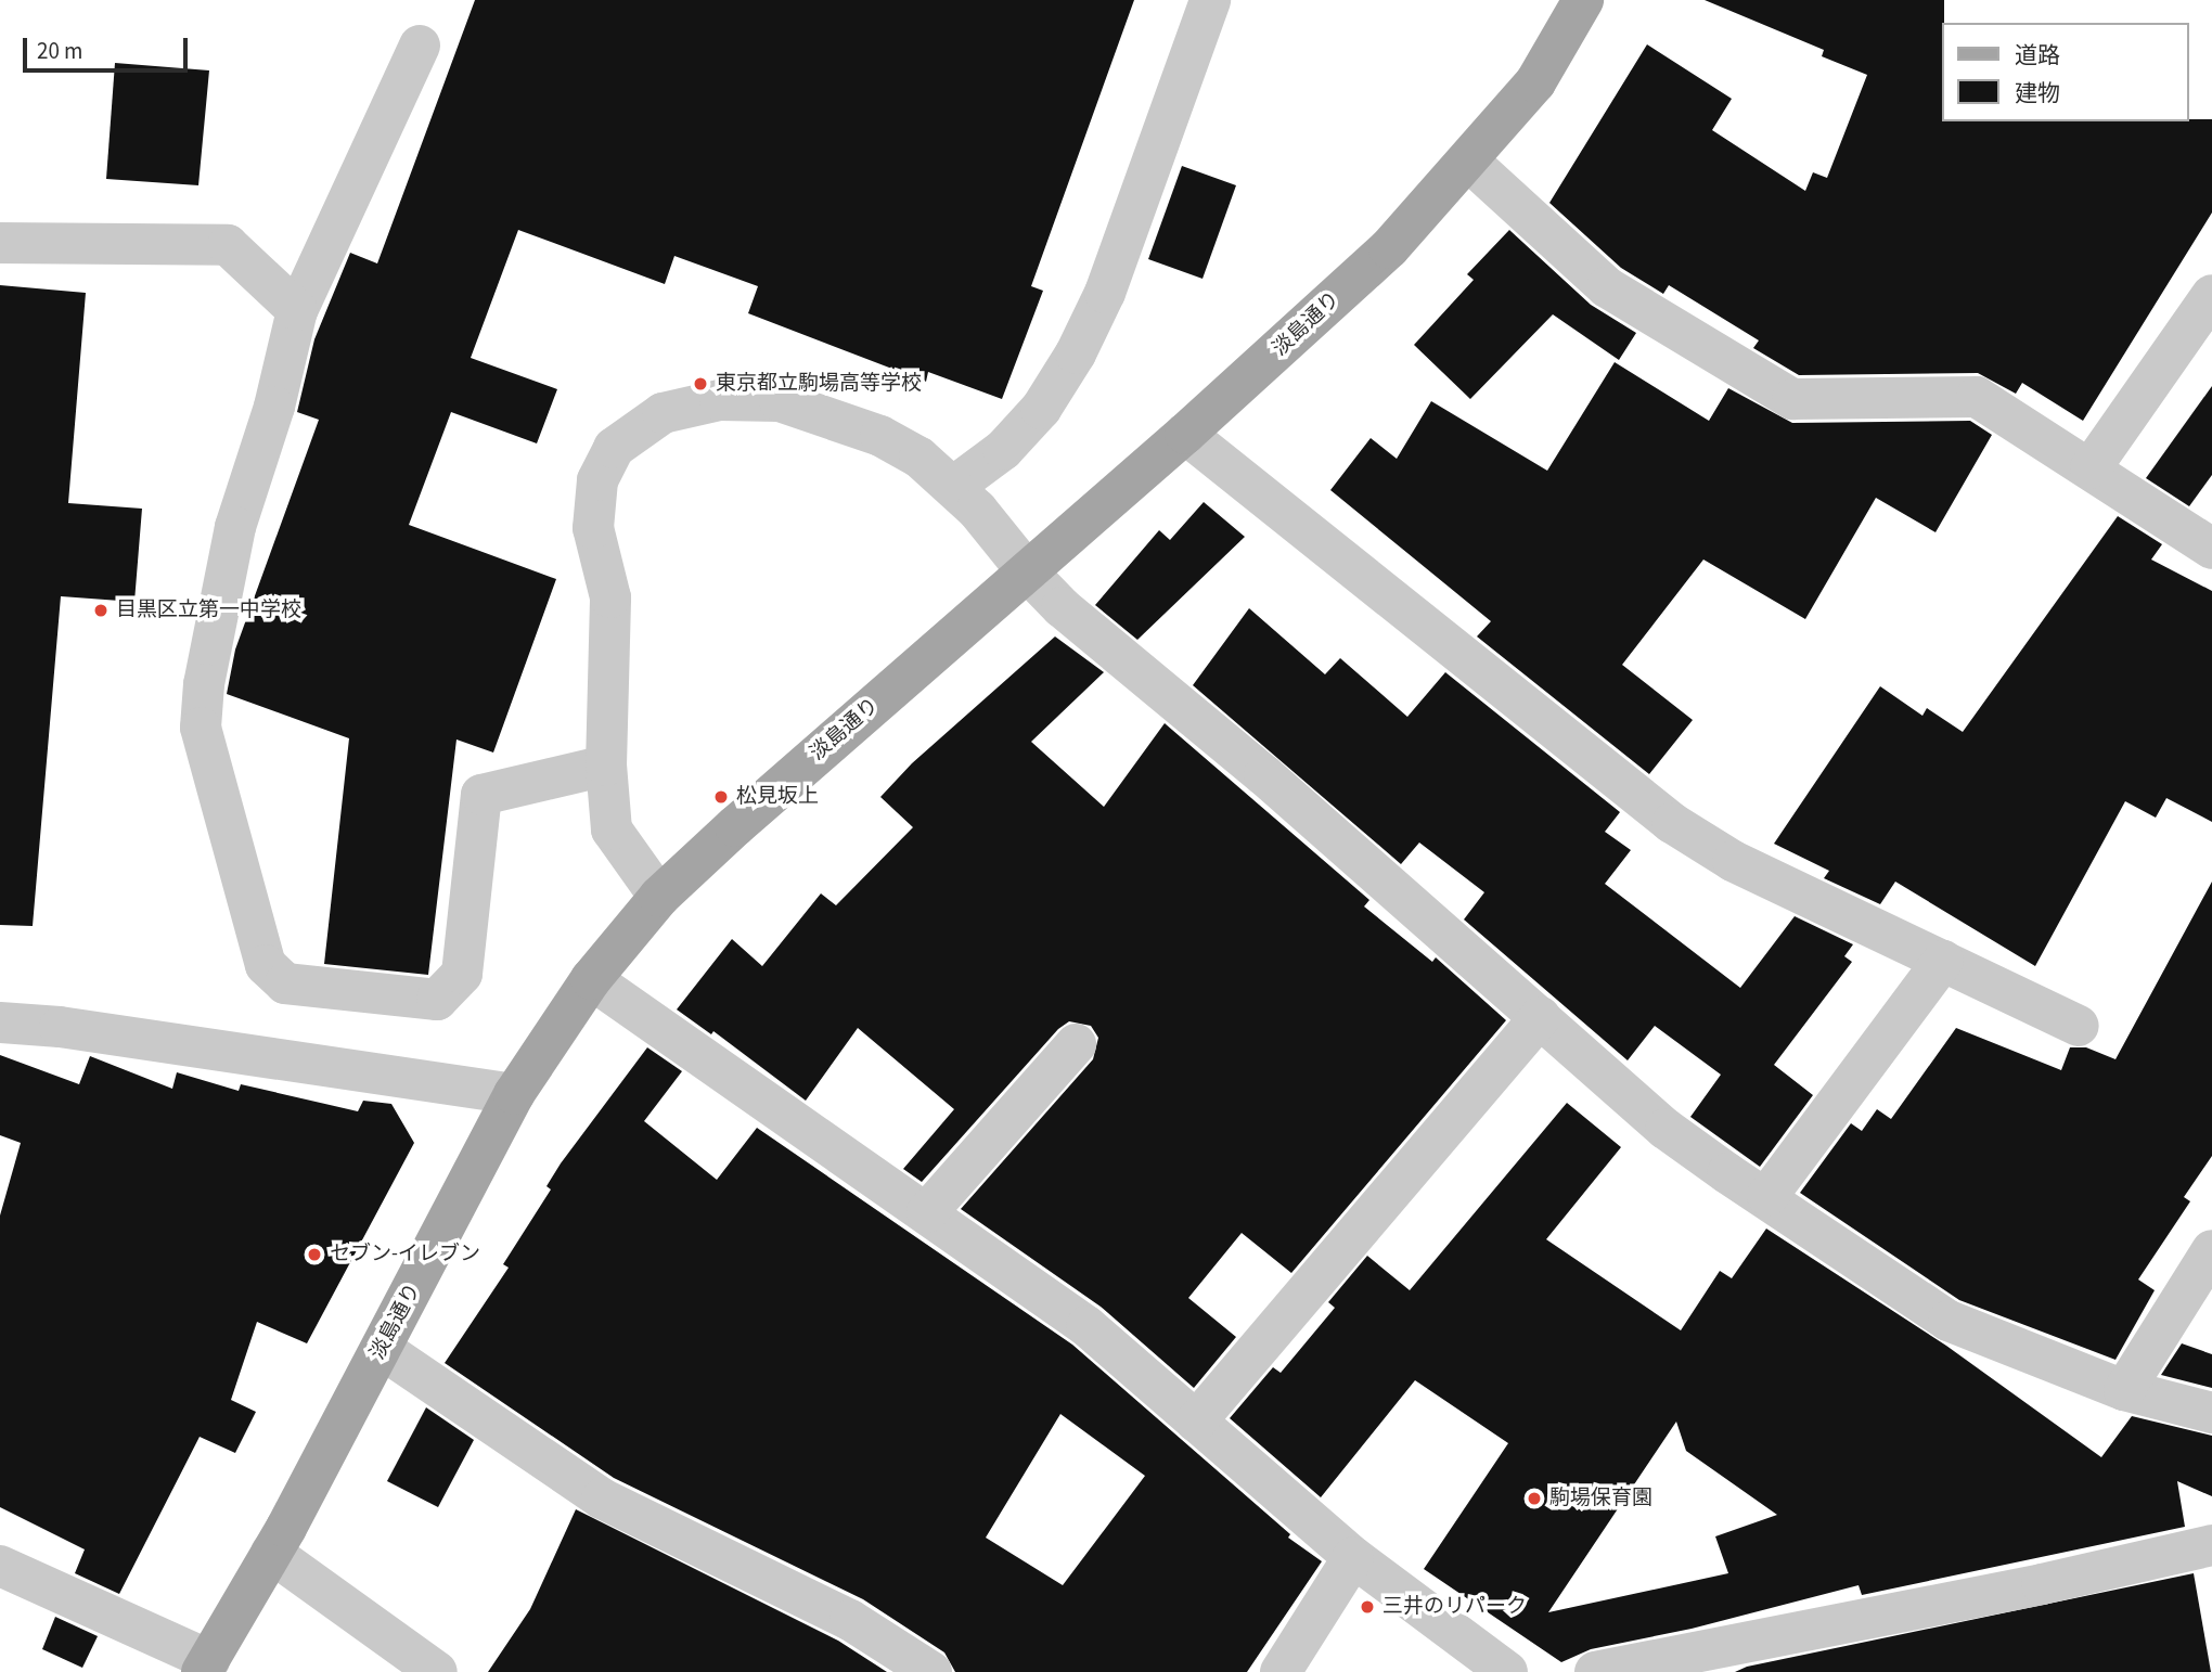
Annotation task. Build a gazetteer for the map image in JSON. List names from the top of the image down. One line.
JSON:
{"streets":{"main road":["淡島通り"]},"places":["東京都立駒場高等学校","目黒区立第一中学校","松見坂上","セブン-イレブン","駒場保育園","三井のリパーク"],"legend":["道路","建物"],"scale_bar":"20 m"}
